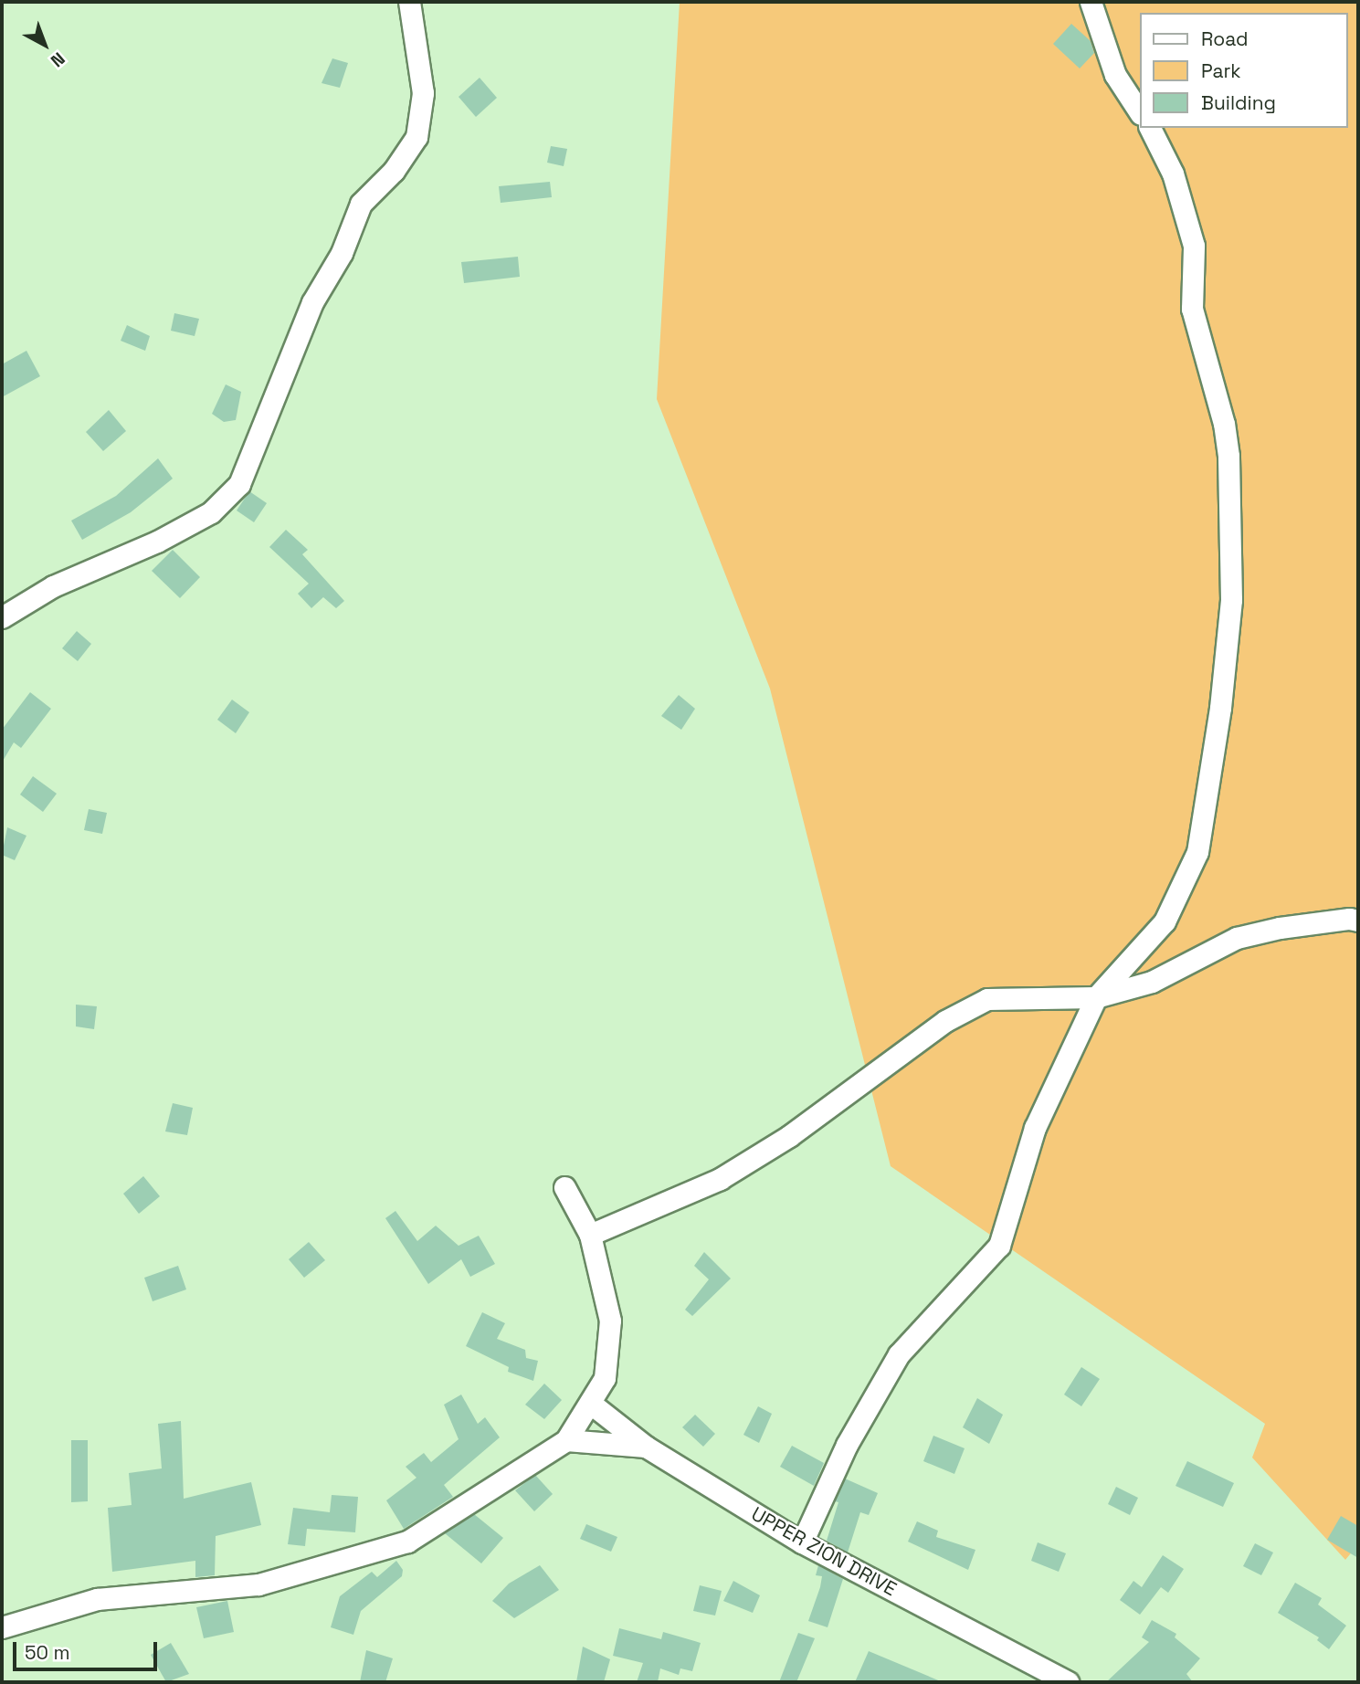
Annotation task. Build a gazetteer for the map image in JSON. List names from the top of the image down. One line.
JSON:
{"streets":{"street":["UPPER ZION DRIVE"]},"legend":["Road","Park","Building"],"scale_bar":"50 m","north":"bottom right"}
